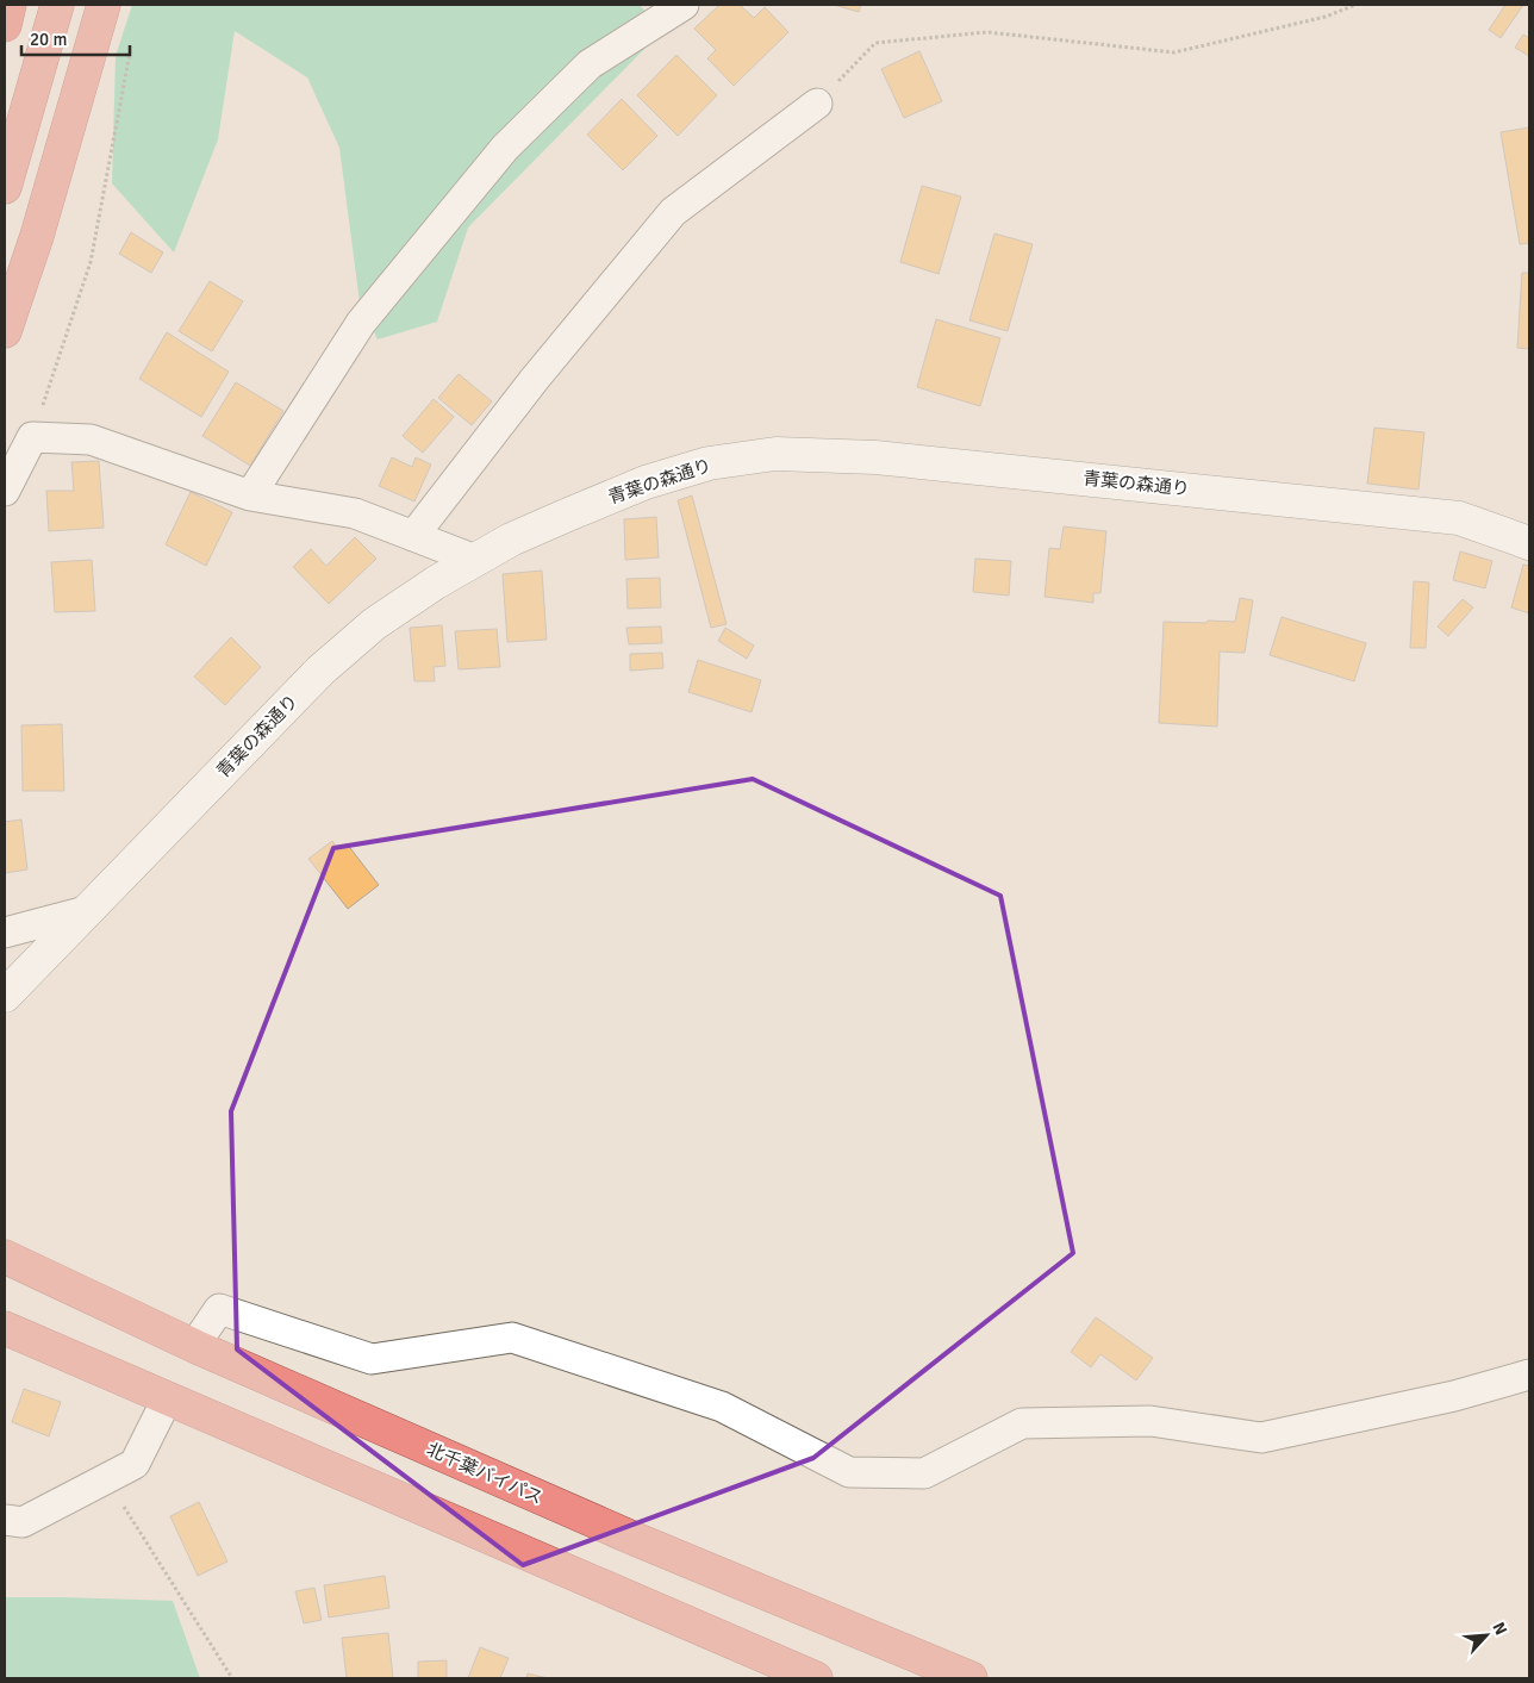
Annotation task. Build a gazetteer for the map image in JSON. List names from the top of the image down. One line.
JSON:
{"streets":{"highway":["北千葉バイパス"],"street":["青葉の森通り"]},"scale_bar":"20 m","north":"top right"}
